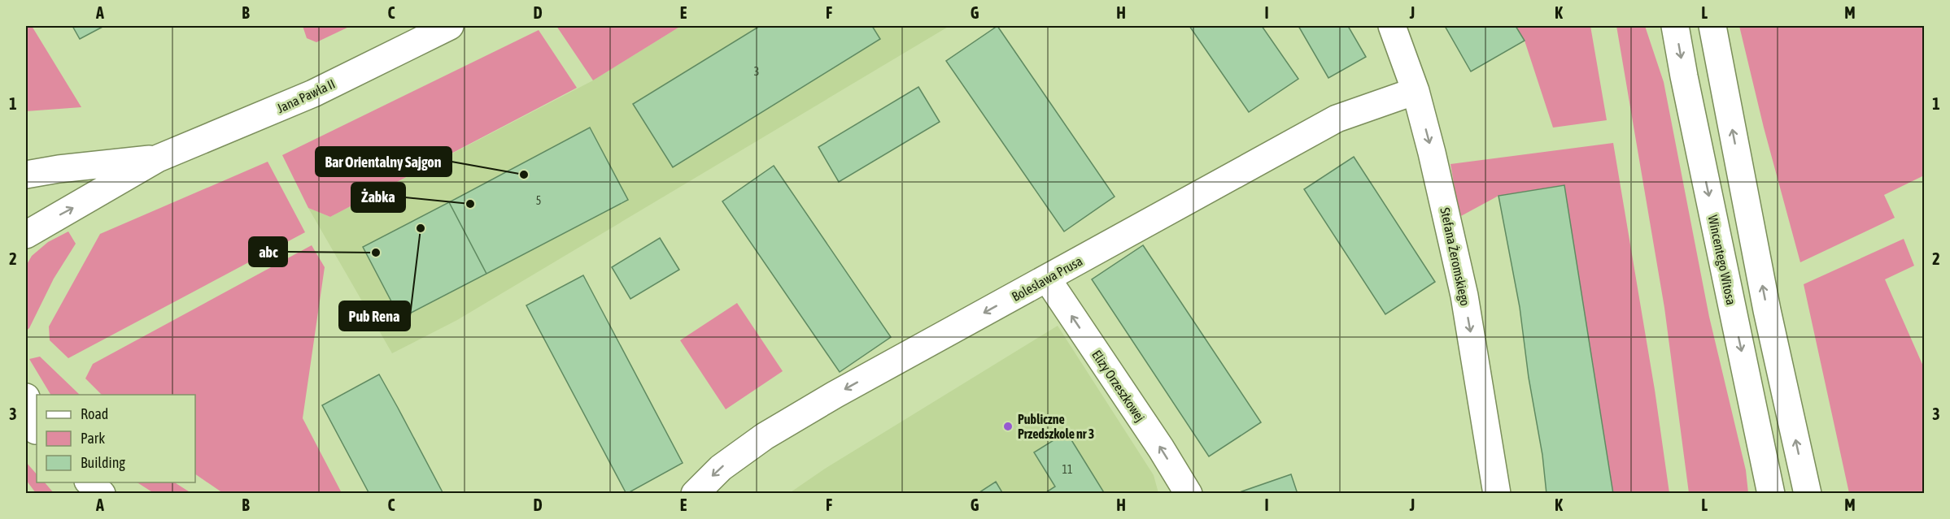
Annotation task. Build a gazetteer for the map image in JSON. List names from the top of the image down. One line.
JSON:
{"streets":{"street":["Jana Pawła II","Stefana Żeromskiego","Wincentego Witosa","Bolesława Prusa","Elizy Orzeszkowej"]},"crossings":[["Stefana Żeromskiego","Bolesława Prusa"],["Bolesława Prusa","Elizy Orzeszkowej"]],"one_way":["Stefana Żeromskiego","Bolesława Prusa","Elizy Orzeszkowej"],"places":["Bar Orientalny Sajgon","Żabka","Pub Rena","abc","Publiczne Przedszkole nr 3"],"house_numbers":["3","5","11"],"legend":["Road","Park","Building"],"grid":{"columns":["A","B","C","D","E","F","G","H","I","J","K","L","M"],"rows":["1","2","3"]}}
